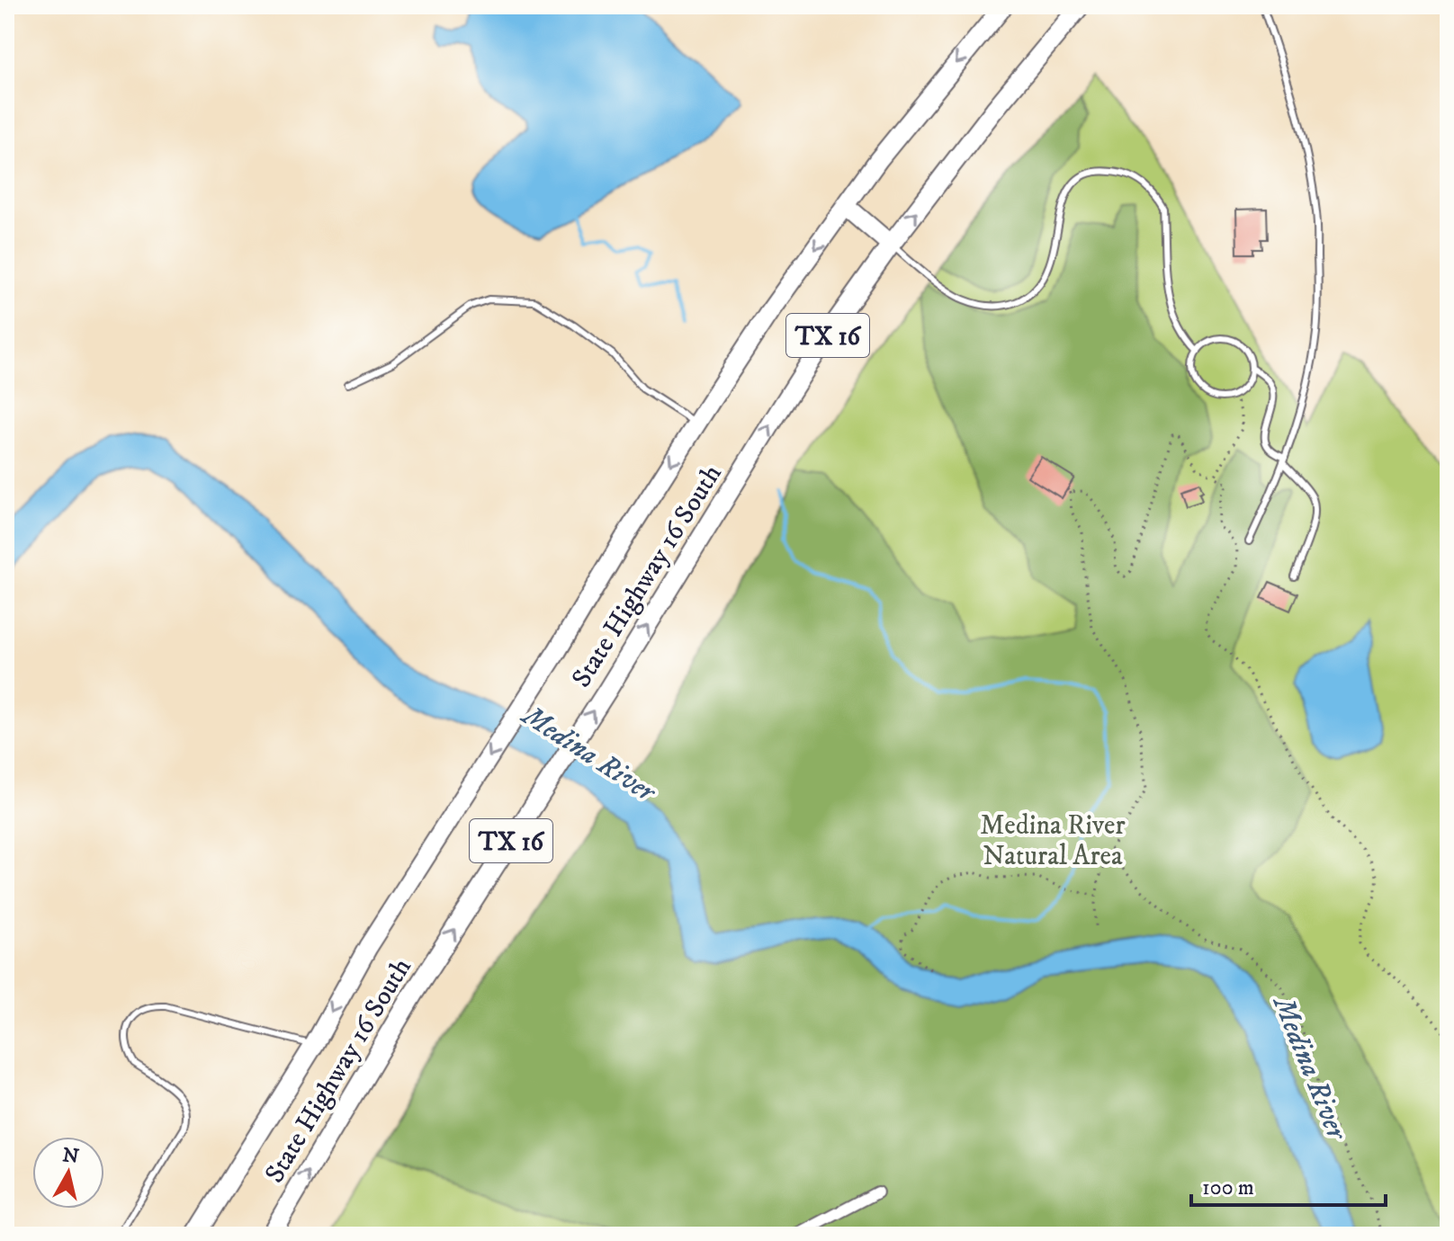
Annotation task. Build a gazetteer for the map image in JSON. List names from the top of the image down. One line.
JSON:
{"streets":{"main road":["TX 16","State Highway 16 South"]},"water":["Medina River"],"parks":["Medina River Natural Area"],"scale_bar":"100 m","north":"top"}
